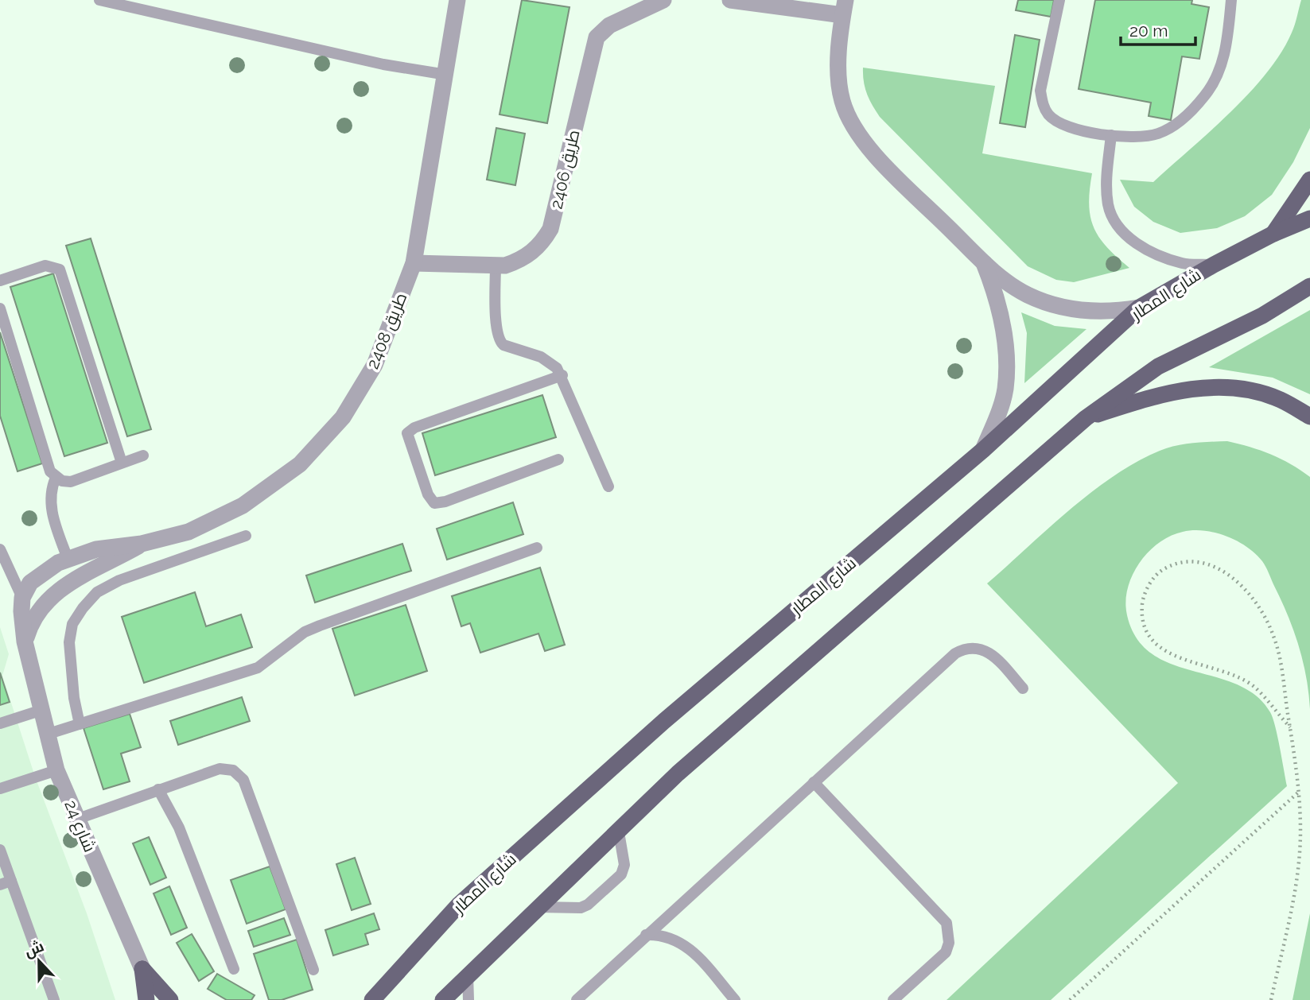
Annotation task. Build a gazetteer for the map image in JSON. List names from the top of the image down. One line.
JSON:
{"streets":{"main road":["شارع المطار"],"street":["طريق 2406","طريق 2408","شارع 24"]},"crossings":[["طريق 2406","طريق 2408"],["طريق 2408","شارع 24"]],"scale_bar":"20 m","north":"top"}
